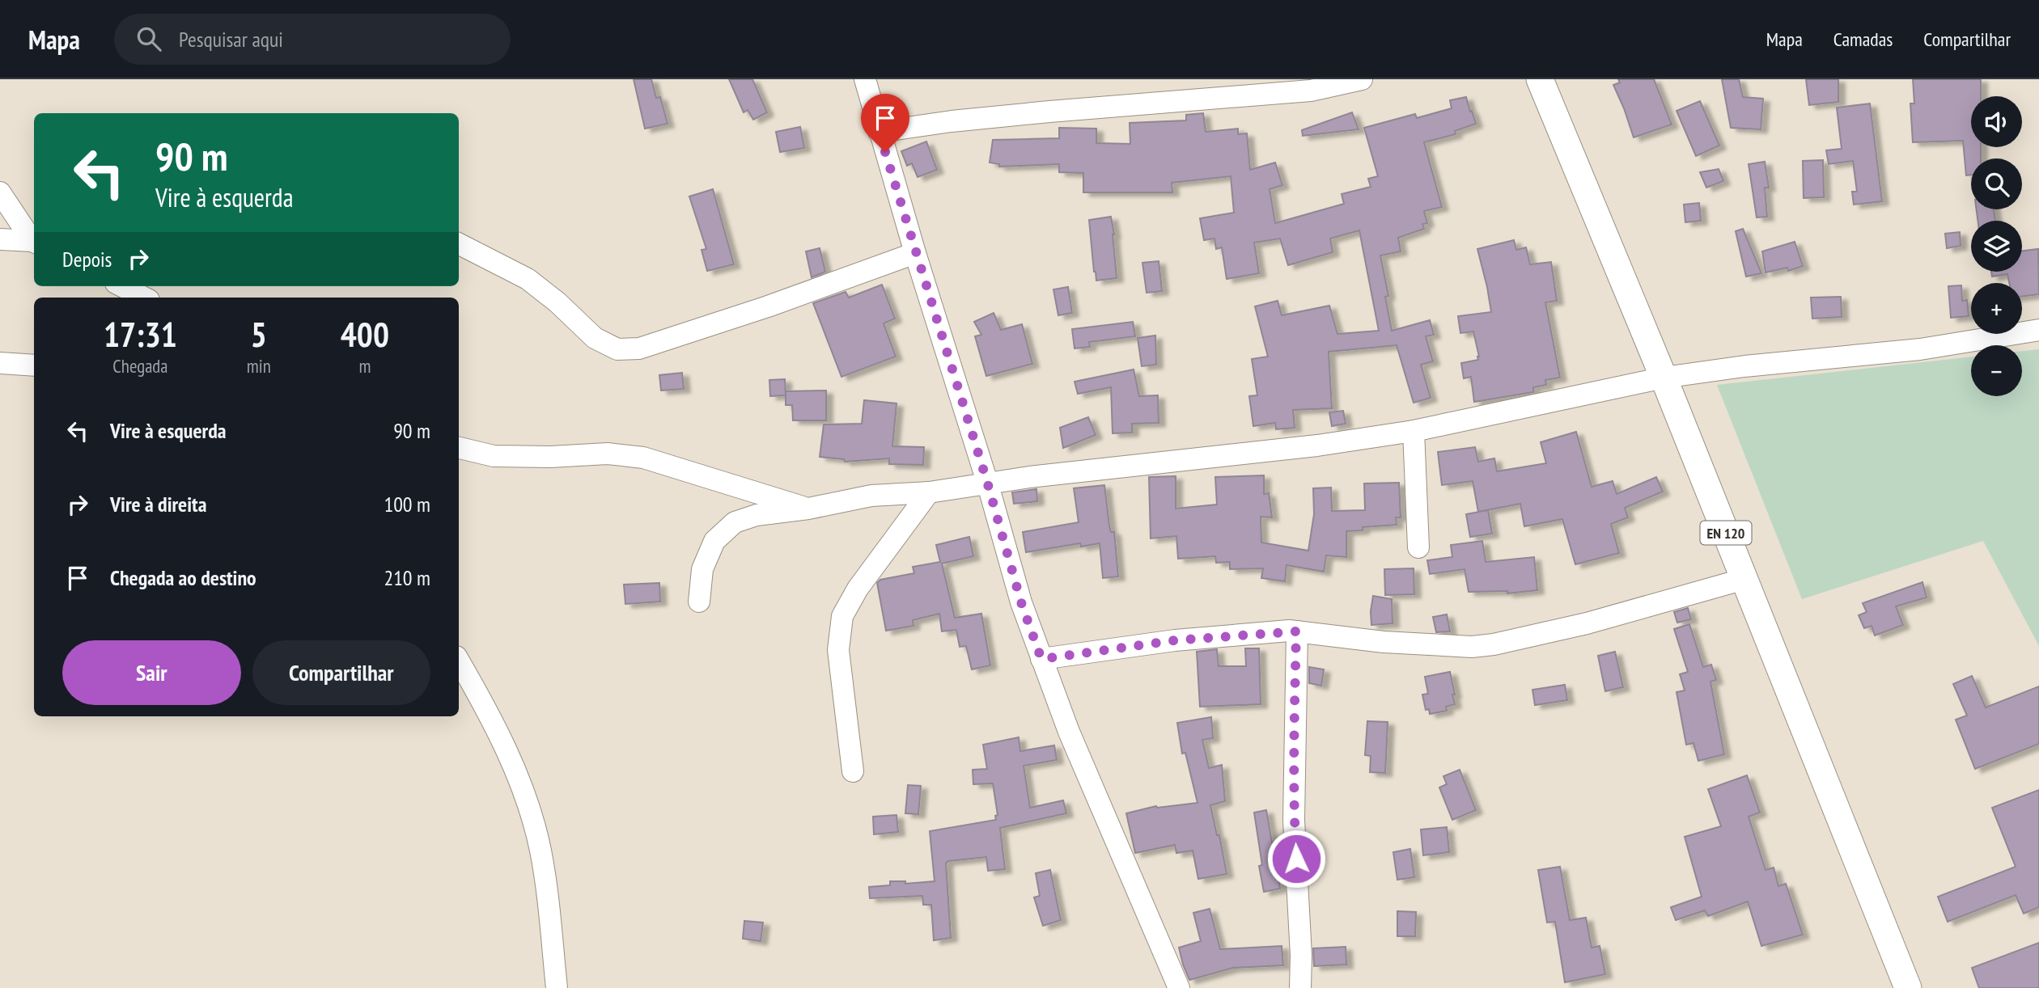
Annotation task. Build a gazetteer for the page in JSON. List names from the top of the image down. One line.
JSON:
{"streets":{"main road":["EN 120"]},"page":{"header":"Mapa","search":"Pesquisar aqui","nav":["Mapa","Camadas","Compartilhar"],"map_buttons":["+","−"],"turn":["90 m","Vire à esquerda"],"then":"Depois","eta":["17:31","Chegada","5","min","400","m"],"list":[{"name":"Vire à esquerda","value":"90 m"},{"name":"Vire à direita","value":"100 m"},{"name":"Chegada ao destino","value":"210 m"}],"buttons":["Sair","Compartilhar"]}}
